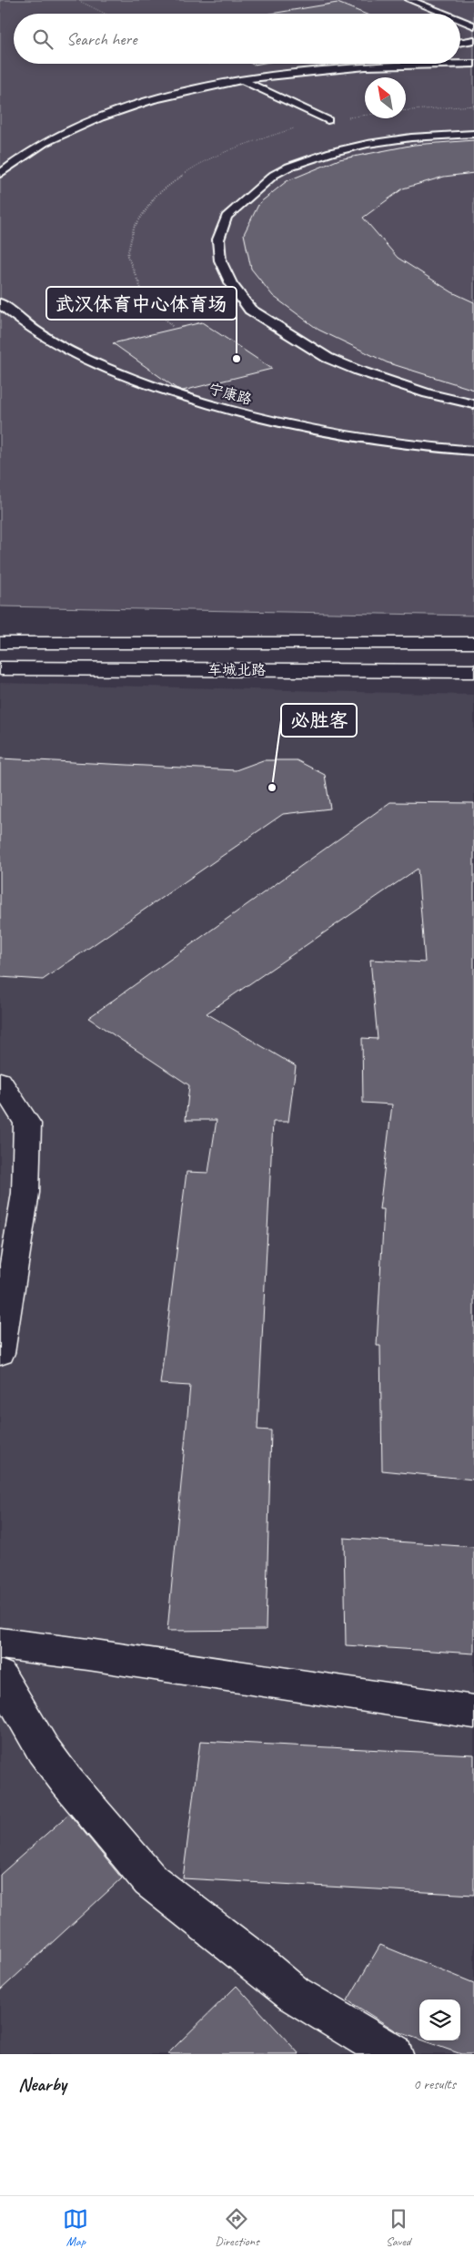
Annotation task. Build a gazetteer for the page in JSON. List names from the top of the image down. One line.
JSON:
{"streets":{"main road":["车城北路"],"lane":["宁康路"]},"places":["武汉体育中心体育场","必胜客"],"north":"top left","page":{"search":"Search here","heading":["Nearby","0 results"],"nav":["Map","Directions","Saved"]}}
